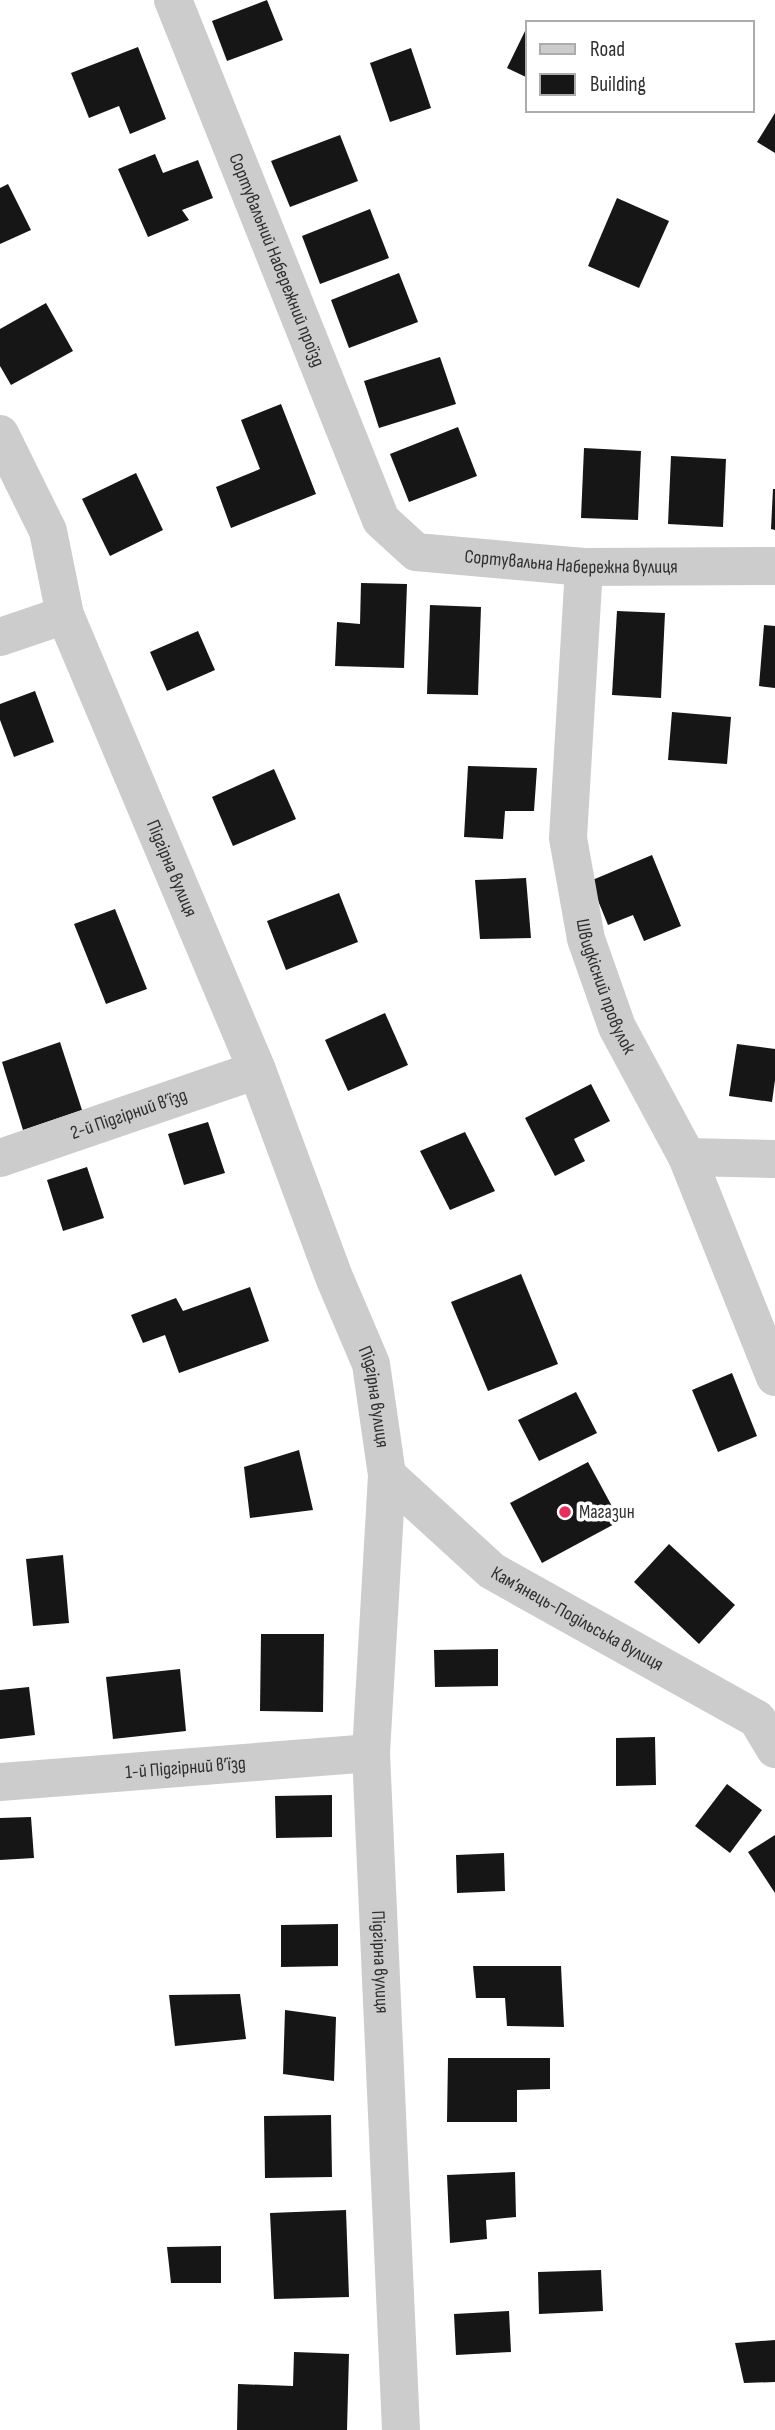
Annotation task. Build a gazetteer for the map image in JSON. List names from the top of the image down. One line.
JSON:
{"streets":{"street":["Сортувальний Набережний проїзд","Сортувальна Набережна вулиця","Підгірна вулиця","Швидкісний провулок","2-й Підгірний в’їзд","Кам’янець-Подільська вулиця","1-й Підгірний в’їзд"]},"crossings":[["Сортувальний Набережний проїзд","Сортувальна Набережна вулиця"],["Сортувальна Набережна вулиця","Швидкісний провулок"],["Підгірна вулиця","2-й Підгірний в’їзд"],["Підгірна вулиця","Кам’янець-Подільська вулиця"],["Підгірна вулиця","1-й Підгірний в’їзд"]],"places":["Магазин"],"legend":["Road","Building"]}
